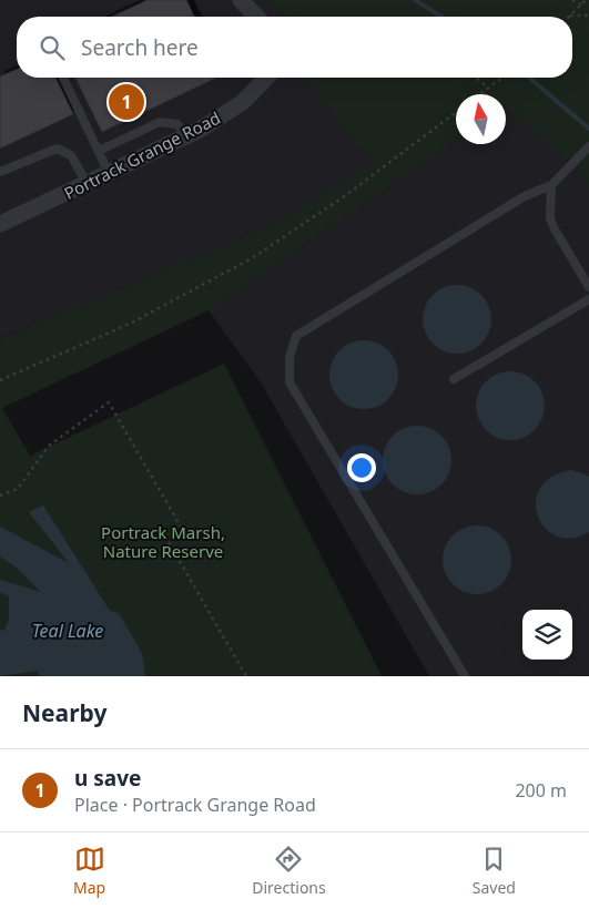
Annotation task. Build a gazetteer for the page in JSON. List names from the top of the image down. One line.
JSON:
{"streets":{"street":["Portrack Grange Road"]},"water":["Teal Lake"],"parks":["Portrack Marsh, Nature Reserve"],"north":"top","page":{"search":"Search here","pins":"1","heading":"Nearby","list":[{"mark":"1","name":"u save","note":"Place · Portrack Grange Road","value":"200 m"}],"nav":["Map","Directions","Saved"]}}
